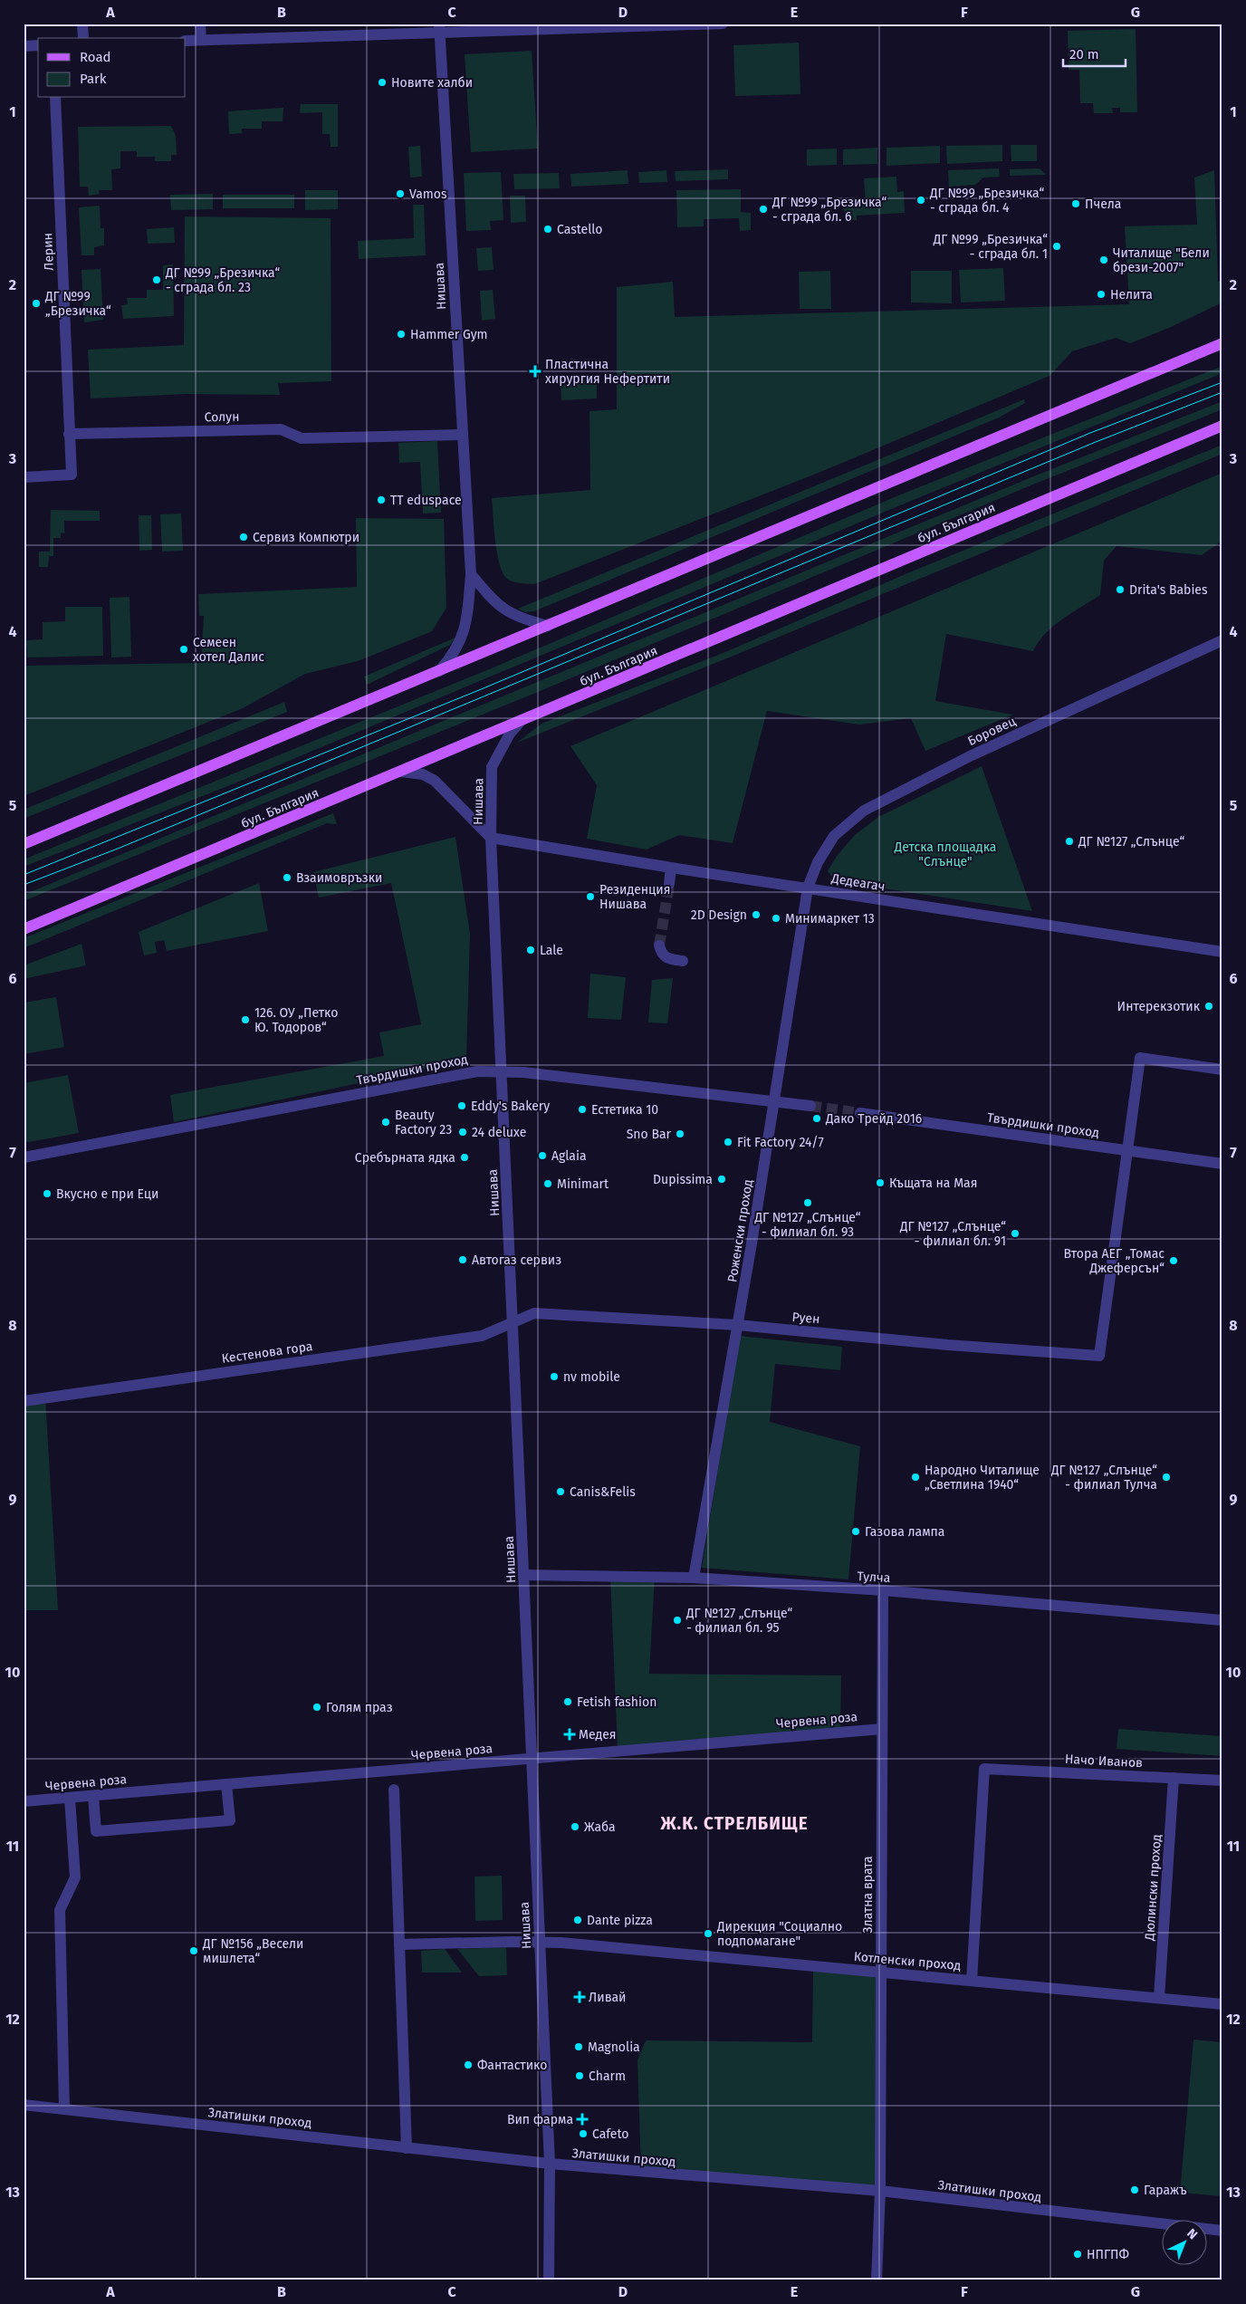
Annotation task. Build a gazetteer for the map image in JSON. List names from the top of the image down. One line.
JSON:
{"streets":{"main road":["бул. България"],"street":["Лерин","Нишава","Солун","Боровец","Дедеагач","Твърдишки проход","Роженски проход","Руен","Кестенова гора","Тулча","Червена роза","Начо Иванов","Дюлински проход","Златна врата","Котленски проход","Златишки проход"]},"crossings":[["Лерин","Солун"],["Нишава","Солун"],["Нишава","бул. България"],["Нишава","Дедеагач"],["Нишава","Твърдишки проход"],["Нишава","Руен"],["Нишава","Кестенова гора"],["Нишава","Тулча"],["Нишава","Червена роза"],["Нишава","Котленски проход"],["Нишава","Златишки проход"],["Боровец","Дедеагач"],["Боровец","Роженски проход"],["Дедеагач","Роженски проход"],["Твърдишки проход","Роженски проход"],["Твърдишки проход","Руен"],["Роженски проход","Руен"],["Роженски проход","Тулча"],["Руен","Кестенова гора"],["Тулча","Златна врата"],["Червена роза","Златна врата"],["Начо Иванов","Дюлински проход"],["Начо Иванов","Котленски проход"],["Дюлински проход","Котленски проход"],["Златна врата","Котленски проход"],["Златна врата","Златишки проход"]],"districts":["Ж.К. СТРЕЛБИЩЕ"],"parks":["Детска площадка \"Слънце\""],"places":{"other":["Новите халби","Vamos","ДГ №99 „Брезичка“ - сграда бл. 4","Пчела","ДГ №99 „Брезичка“ - сграда бл. 6","Castello","ДГ №99 „Брезичка“ - сграда бл. 1","Читалище \"Бели брези-2007\"","ДГ №99 „Брезичка“ - сграда бл. 23","Нелита","ДГ №99 „Брезичка“","Hammer Gym","TT eduspace","Сервиз Компютри","Drita's Babies","Семеен хотел Далис","ДГ №127 „Слънце“","Взаимовръзки","Резиденция Нишава","2D Design","Минимаркет 13","Lale","Интерекзотик","126. ОУ „Петко Ю. Тодоров“","Eddy's Bakery","Естетика 10","Дако Трейд 2016","Beauty Factory 23","24 deluxe","Sno Bar","Fit Factory 24/7","Aglaia","Сребърната ядка","Dupissima","Къщата на Мая","Minimart","Вкусно е при Еци","ДГ №127 „Слънце“ - филиал бл. 93","ДГ №127 „Слънце“ - филиал бл. 91","Автогаз сервиз","Втора АЕГ „Томас Джеферсън“","nv mobile","Народно Читалище „Светлина 1940“","ДГ №127 „Слънце“ - филиал Тулча","Canis&Felis","Газова лампа","ДГ №127 „Слънце“ - филиал бл. 95","Fetish fashion","Голям праз","Жаба","Dante pizza","Дирекция \"Социално подпомагане\"","ДГ №156 „Весели мишлета“","Magnolia","Фантастико","Charm","Cafeto","Гаражъ","НПГПФ"],"health":["Пластична хирургия Нефертити","Медея","Ливай","Вип фарма"]},"legend":["Road","Park"],"scale_bar":"20 m","north":"top right","grid":{"columns":["A","B","C","D","E","F","G"],"rows":["1","2","3","4","5","6","7","8","9","10","11","12","13"]}}
